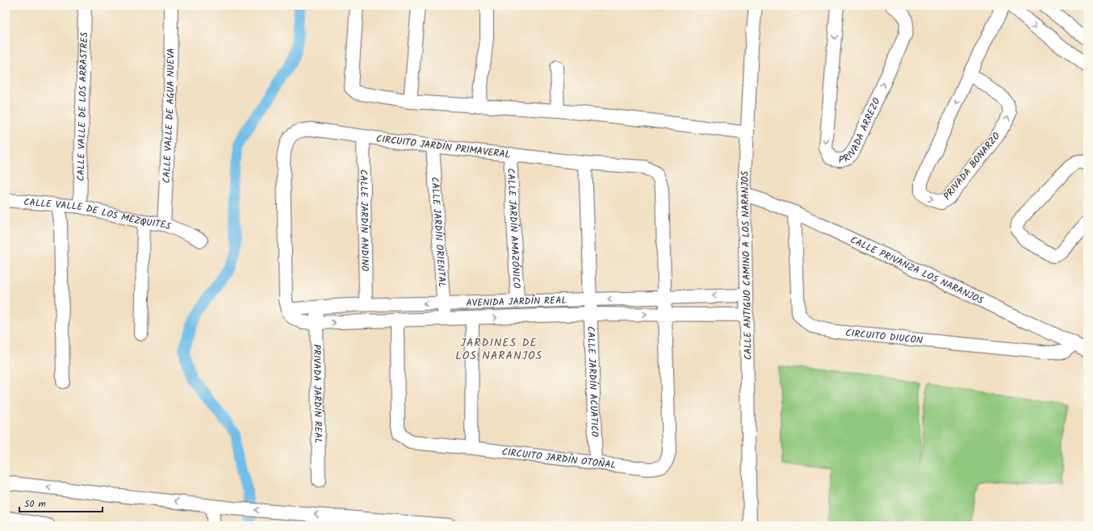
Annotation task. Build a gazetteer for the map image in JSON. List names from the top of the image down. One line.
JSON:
{"streets":{"street":["CALLE VALLE DE LOS ARRASTRES","CALLE VALLE DE AGUA NUEVA","PRIVADA ARREZO","CIRCUITO JARDÍN PRIMAVERAL","PRIVADA BONARZO","CALLE VALLE DE LOS MEZQUITES","CALLE JARDÍN ANDINO","CALLE JARDÍN AMAZÓNICO","CALLE JARDÍN ORIENTAL","CALLE ANTIGUO CAMINO A LOS NARANJOS","CALLE PRIVANZA LOS NARANJOS","AVENIDA JARDÍN REAL","CIRCUITO DIUCON","CALLE JARDÍN ACUATICO","PRIVADA JARDÍN REAL","CIRCUITO JARDÍN OTOÑAL"]},"crossings":[["CALLE VALLE DE LOS ARRASTRES","CALLE VALLE DE LOS MEZQUITES"],["CALLE VALLE DE AGUA NUEVA","CALLE VALLE DE LOS MEZQUITES"],["CIRCUITO JARDÍN PRIMAVERAL","CALLE JARDÍN ANDINO"],["CIRCUITO JARDÍN PRIMAVERAL","CALLE JARDÍN AMAZÓNICO"],["CIRCUITO JARDÍN PRIMAVERAL","CALLE JARDÍN ORIENTAL"],["CIRCUITO JARDÍN PRIMAVERAL","AVENIDA JARDÍN REAL"],["CIRCUITO JARDÍN PRIMAVERAL","CALLE JARDÍN ACUATICO"],["CIRCUITO JARDÍN PRIMAVERAL","CIRCUITO JARDÍN OTOÑAL"],["CALLE JARDÍN ANDINO","AVENIDA JARDÍN REAL"],["CALLE JARDÍN AMAZÓNICO","AVENIDA JARDÍN REAL"],["CALLE JARDÍN ORIENTAL","AVENIDA JARDÍN REAL"],["CALLE ANTIGUO CAMINO A LOS NARANJOS","CALLE PRIVANZA LOS NARANJOS"],["CALLE ANTIGUO CAMINO A LOS NARANJOS","AVENIDA JARDÍN REAL"],["CALLE PRIVANZA LOS NARANJOS","CIRCUITO DIUCON"],["AVENIDA JARDÍN REAL","CALLE JARDÍN ACUATICO"],["AVENIDA JARDÍN REAL","PRIVADA JARDÍN REAL"],["AVENIDA JARDÍN REAL","CIRCUITO JARDÍN OTOÑAL"],["CALLE JARDÍN ACUATICO","CIRCUITO JARDÍN OTOÑAL"]],"districts":["JARDINES DE LOS NARANJOS"],"scale_bar":"50 m"}
